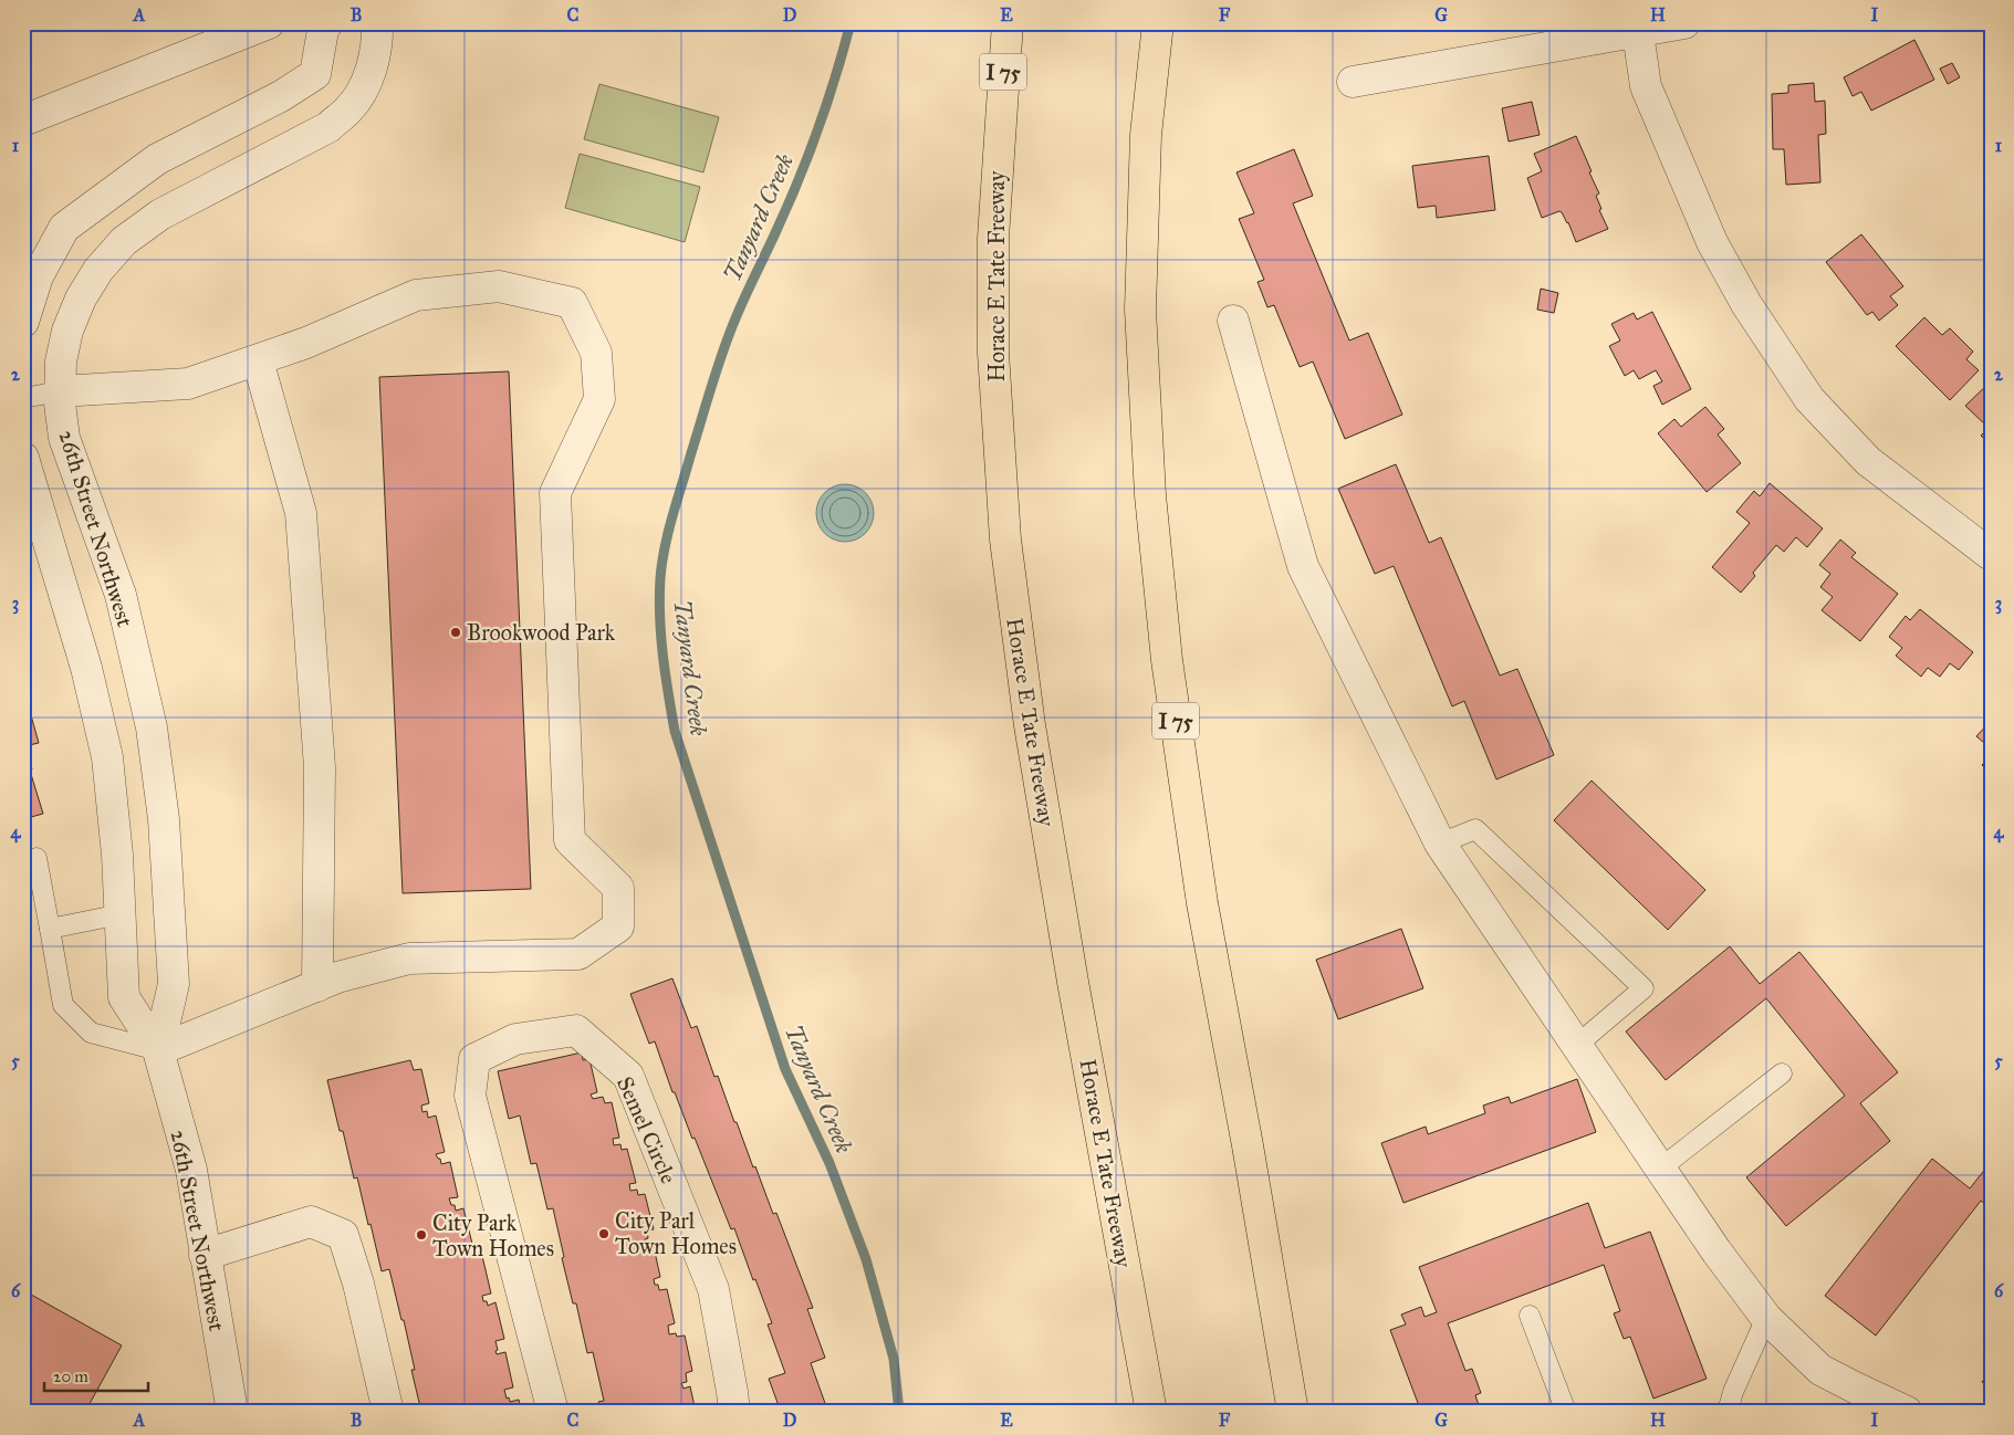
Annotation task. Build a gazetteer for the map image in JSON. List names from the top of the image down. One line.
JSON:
{"streets":{"highway":["I 75","Horace E Tate Freeway"],"street":["26th Street Northwest","Semel Circle"]},"water":["Tanyard Creek"],"places":["Brookwood Park","City Parl Town Homes","City Park Town Homes"],"scale_bar":"20 m","grid":{"columns":["A","B","C","D","E","F","G","H","I"],"rows":["1","2","3","4","5","6"]}}
